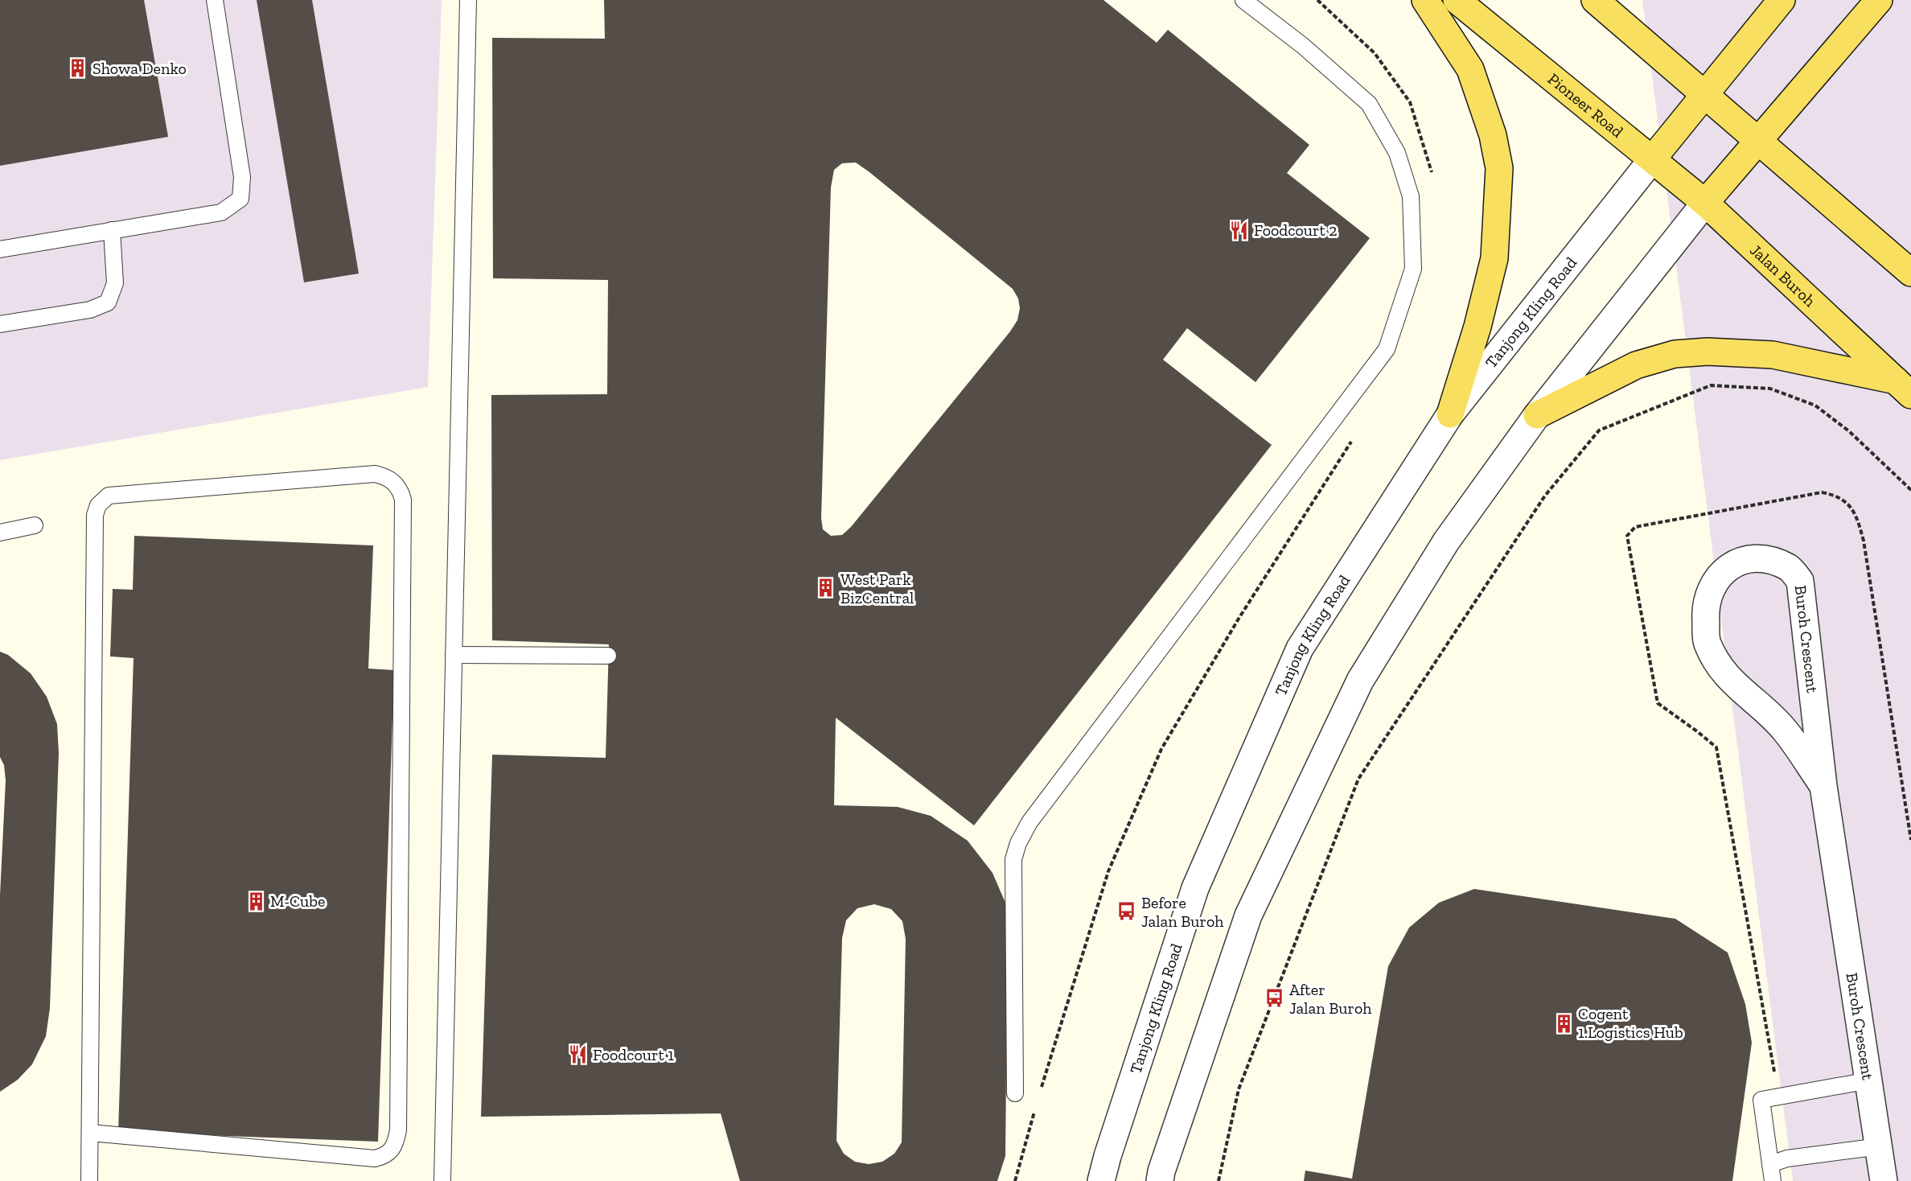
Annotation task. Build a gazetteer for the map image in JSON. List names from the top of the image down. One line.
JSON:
{"streets":{"main road":["Pioneer Road","Jalan Buroh"],"street":["Tanjong Kling Road","Buroh Crescent"]},"crossings":[["Pioneer Road","Jalan Buroh"],["Pioneer Road","Tanjong Kling Road"],["Jalan Buroh","Tanjong Kling Road"]],"places":{"building":["Showa Denko","West Park BizCentral","M-Cube","Cogent 1.Logistics Hub"],"restaurant":["Foodcourt 2","Foodcourt 1"],"bus stop":["Before Jalan Buroh","After Jalan Buroh"]}}
